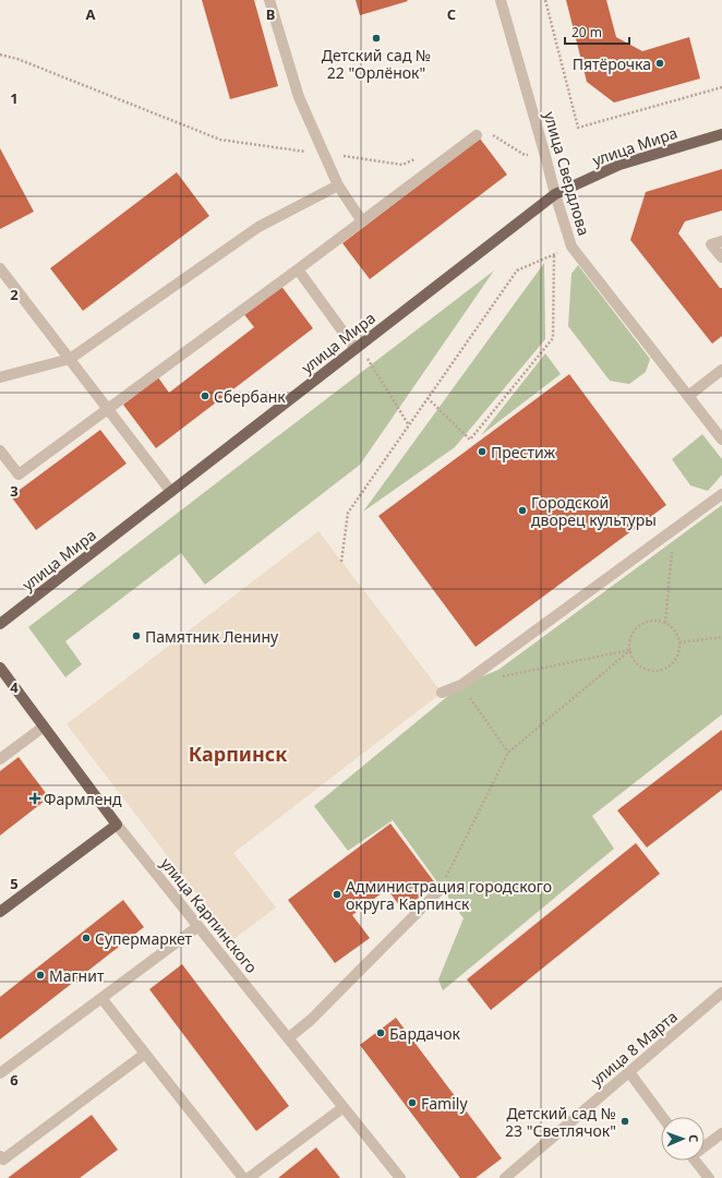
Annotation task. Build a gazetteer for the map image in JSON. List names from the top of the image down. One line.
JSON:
{"streets":{"main road":["улица Мира","улица Карпинского"],"street":["улица Свердлова","улица 8 Марта"]},"crossings":[["улица Мира","улица Свердлова"]],"districts":["Карпинск"],"places":{"other":["Детский сад № 22 \"Орлёнок\"","Пятёрочка","Сбербанк","Престиж","Городской дворец культуры","Памятник Ленину","Администрация городского округа Карпинск","Супермаркет","Магнит","Бардачок","Family","Детский сад № 23 \"Светлячок\""],"health":["Фармленд"]},"scale_bar":"20 m","north":"right","grid":{"columns":["A","B","C"],"rows":["1","2","3","4","5","6"]}}
